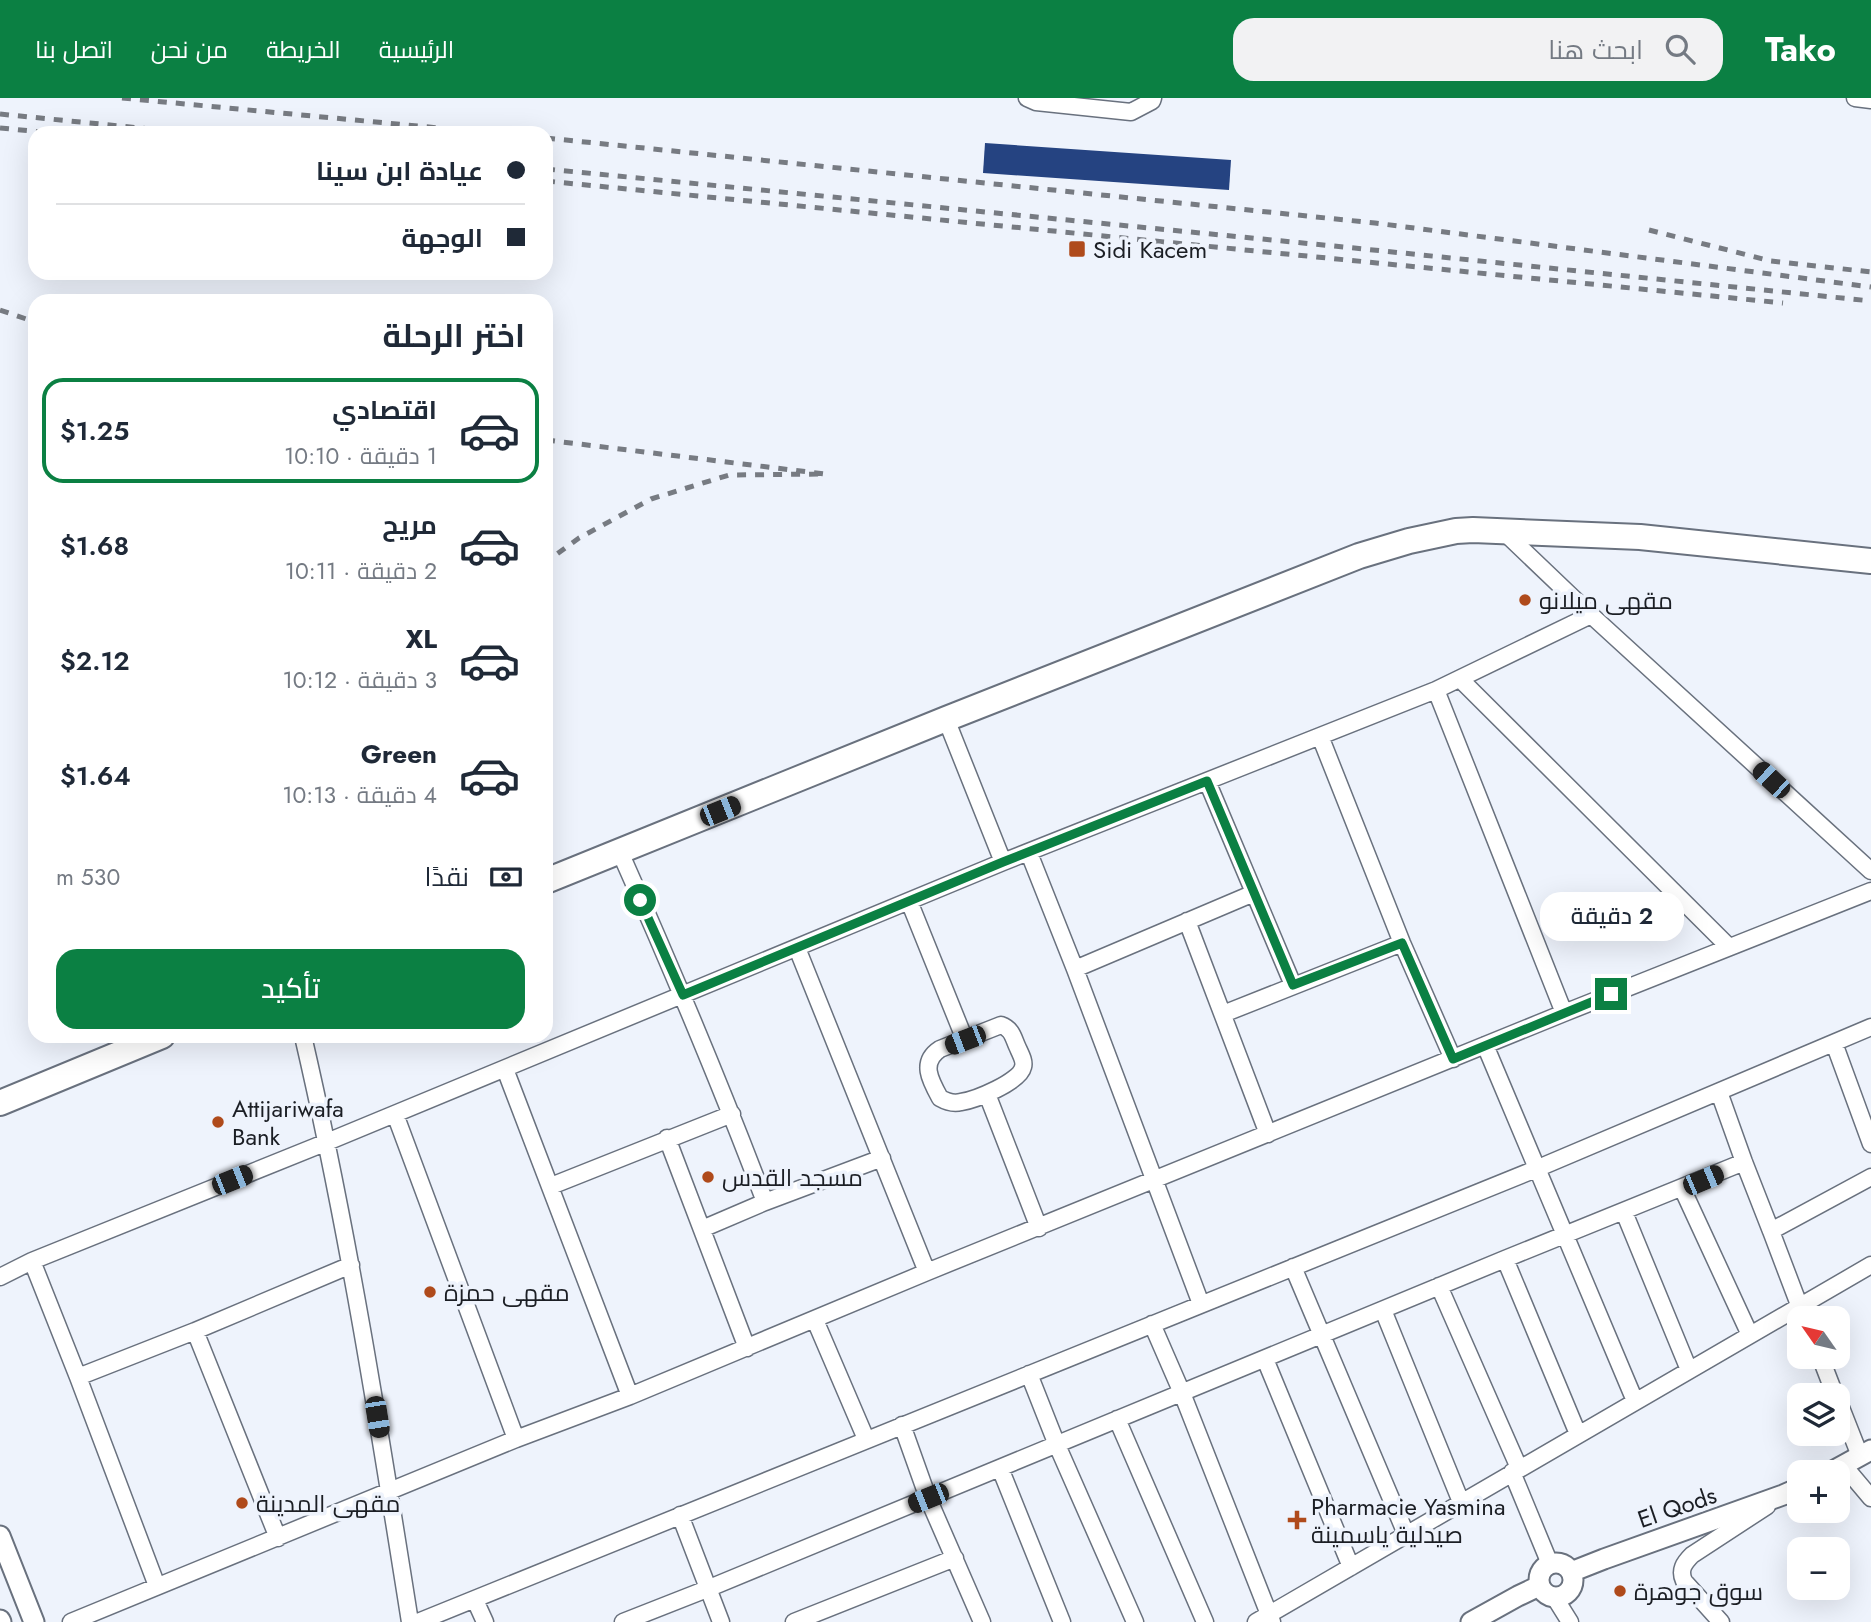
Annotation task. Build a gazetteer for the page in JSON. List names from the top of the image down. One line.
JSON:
{"streets":{"street":["El Qods"]},"places":{"transit":["Sidi Kacem"],"other":["مقهى ميلانو","Attijariwafa Bank","مسجد القدس","مقهى حمزة","مقهى المدينة","سوق جوهرة"],"health":["Pharmacie Yasmina صيدلية ياسمينة"]},"north":"top left","page":{"header":"Tako","search":"ابحث هنا","nav":["الرئيسية","الخريطة","من نحن","اتصل بنا"],"banner":["عيادة ابن سينا","الوجهة"],"heading":"اختر الرحلة","list":[{"name":"اقتصادي","note":"1 دقيقة · 10:10","value":"$1.25"},{"name":"مريح","note":"2 دقيقة · 10:11","value":"$1.68"},{"name":"XL","note":"3 دقيقة · 10:12","value":"$2.12"},{"name":"Green","note":"4 دقيقة · 10:13","value":"$1.64"}],"pay":["نقدًا","530 m"],"bubble":"2 دقيقة","buttons":"تأكيد","map_buttons":["+","−"]}}
